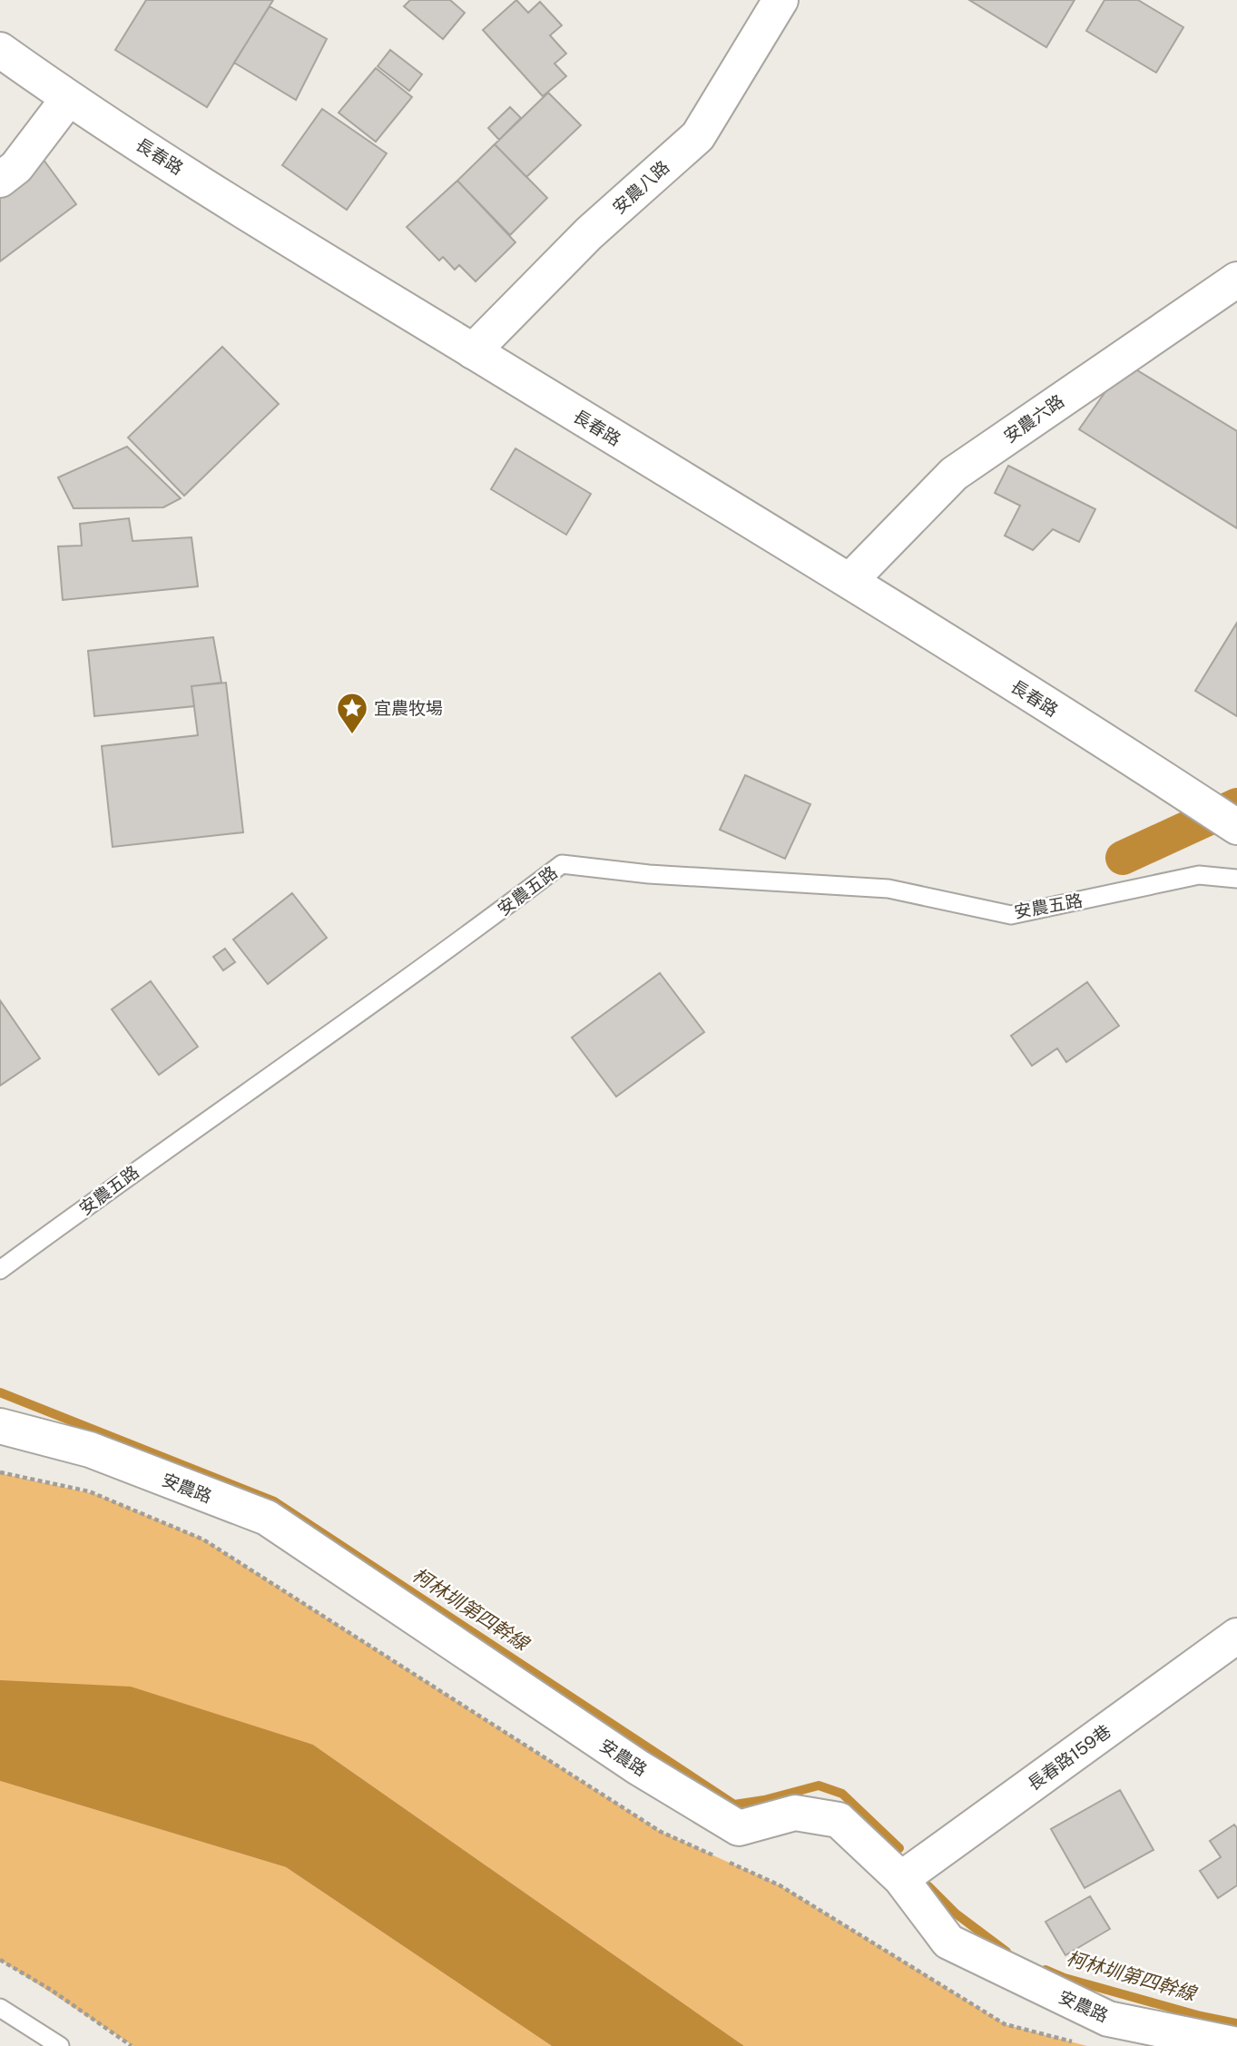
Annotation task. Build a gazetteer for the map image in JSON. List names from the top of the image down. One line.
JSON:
{"streets":{"street":["長春路","安農八路","安農六路","安農路","長春路159巷"],"lane":["安農五路"]},"crossings":[["長春路","安農八路"],["長春路","安農六路"],["安農路","長春路159巷"]],"water":["柯林圳第四幹線"],"places":{"place":["宜農牧場"]}}
